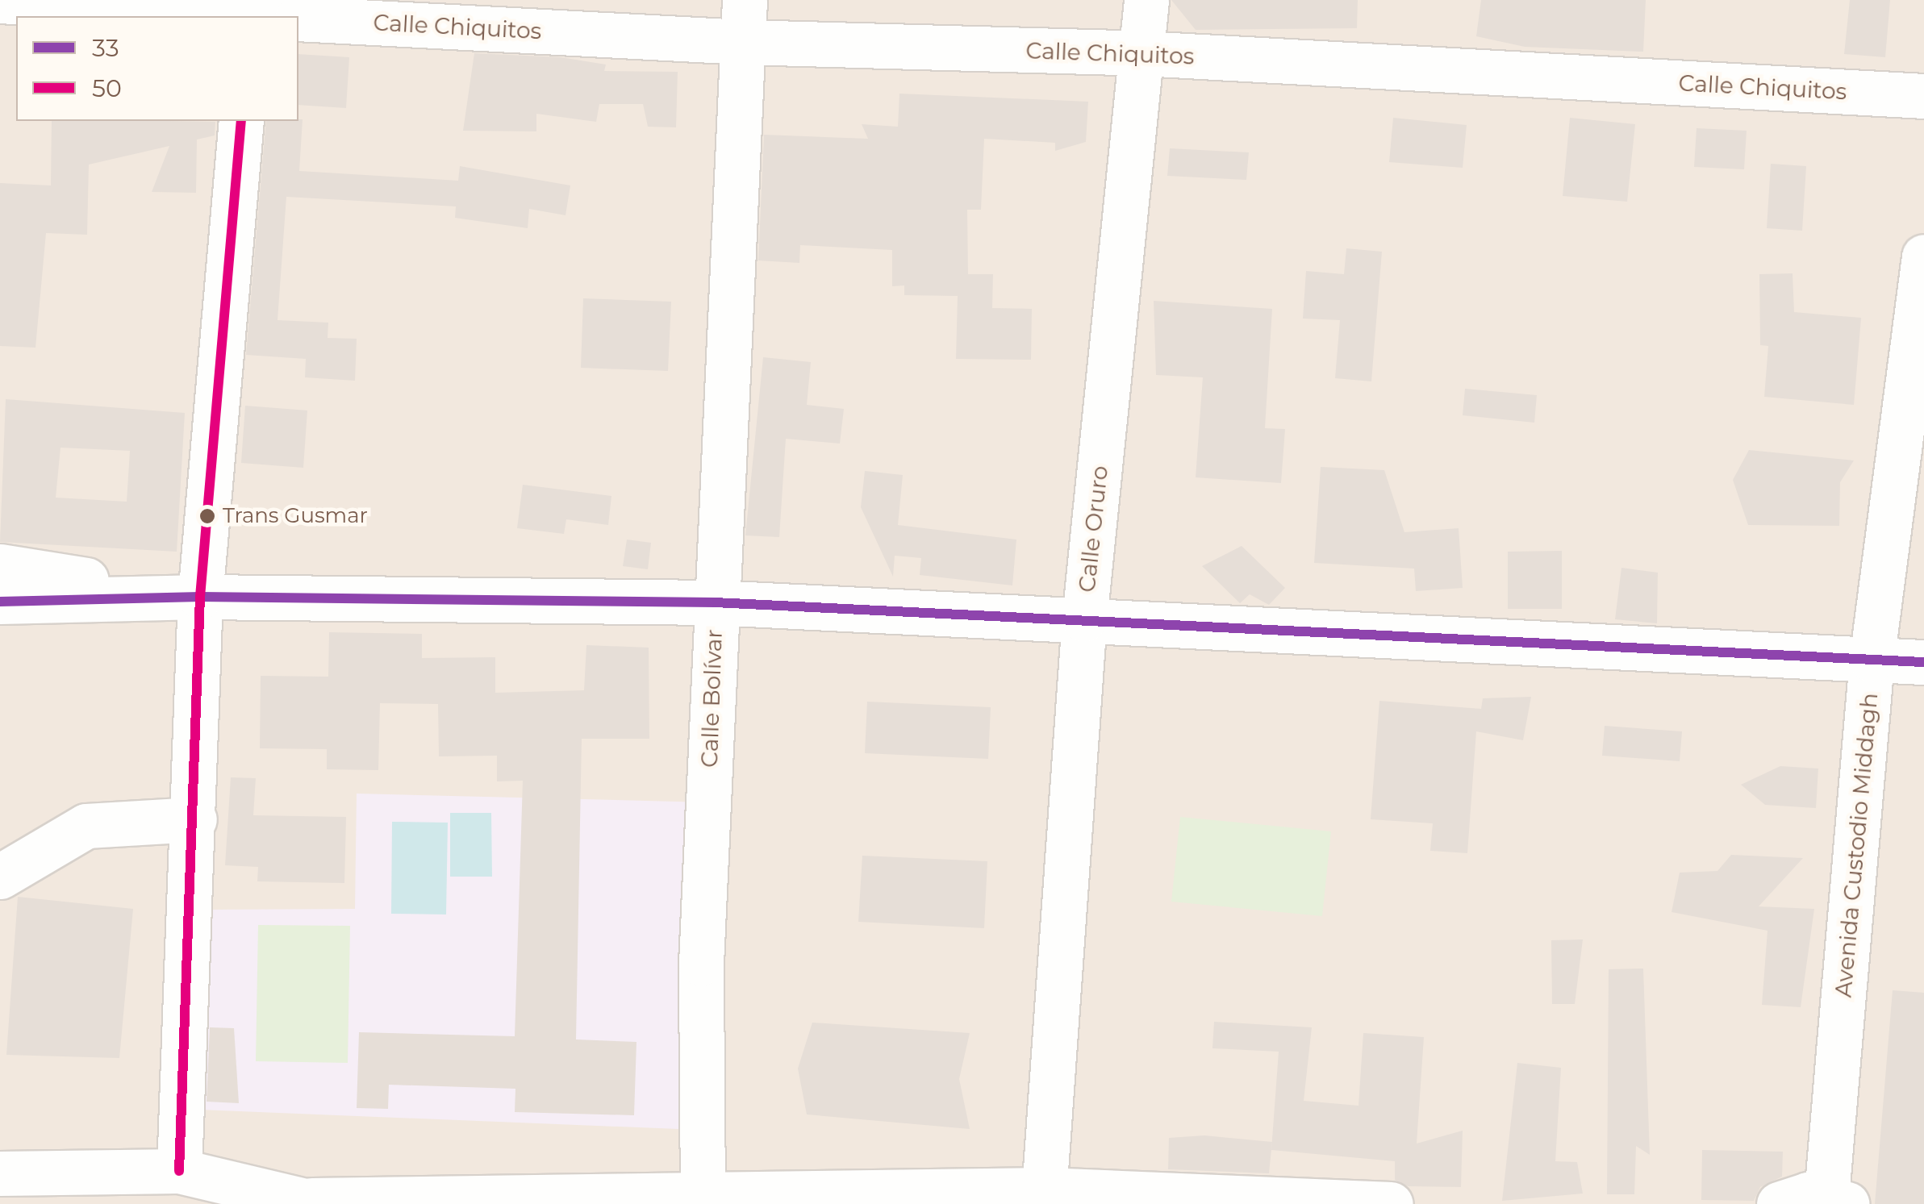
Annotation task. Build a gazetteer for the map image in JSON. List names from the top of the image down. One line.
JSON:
{"streets":{"street":["Calle Chiquitos","Calle Oruro","Calle Bolívar","Avenida Custodio Middagh"]},"crossings":[["Calle Chiquitos","Calle Oruro"],["Calle Chiquitos","Calle Bolívar"]],"places":["Trans Gusmar"],"lines":["transit line 50","transit line 33"],"legend":["33","50"]}
